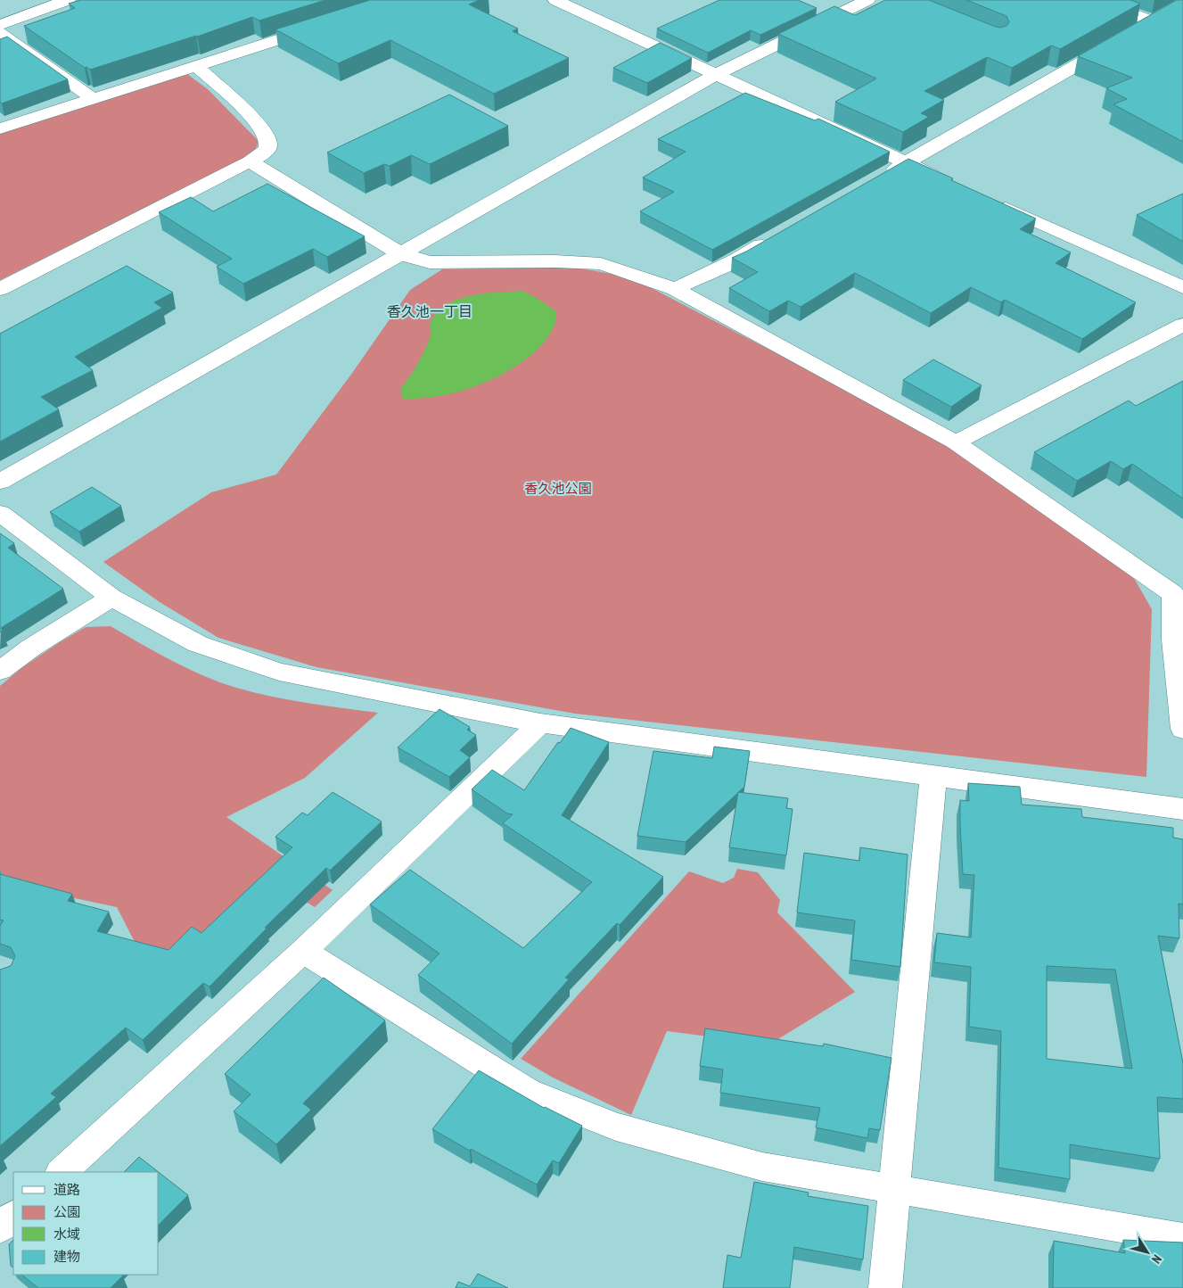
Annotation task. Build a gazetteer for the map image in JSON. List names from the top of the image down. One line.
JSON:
{"districts":["香久池一丁目"],"parks":["香久池公園"],"legend":["道路","公園","水域","建物"],"north":"bottom right"}
